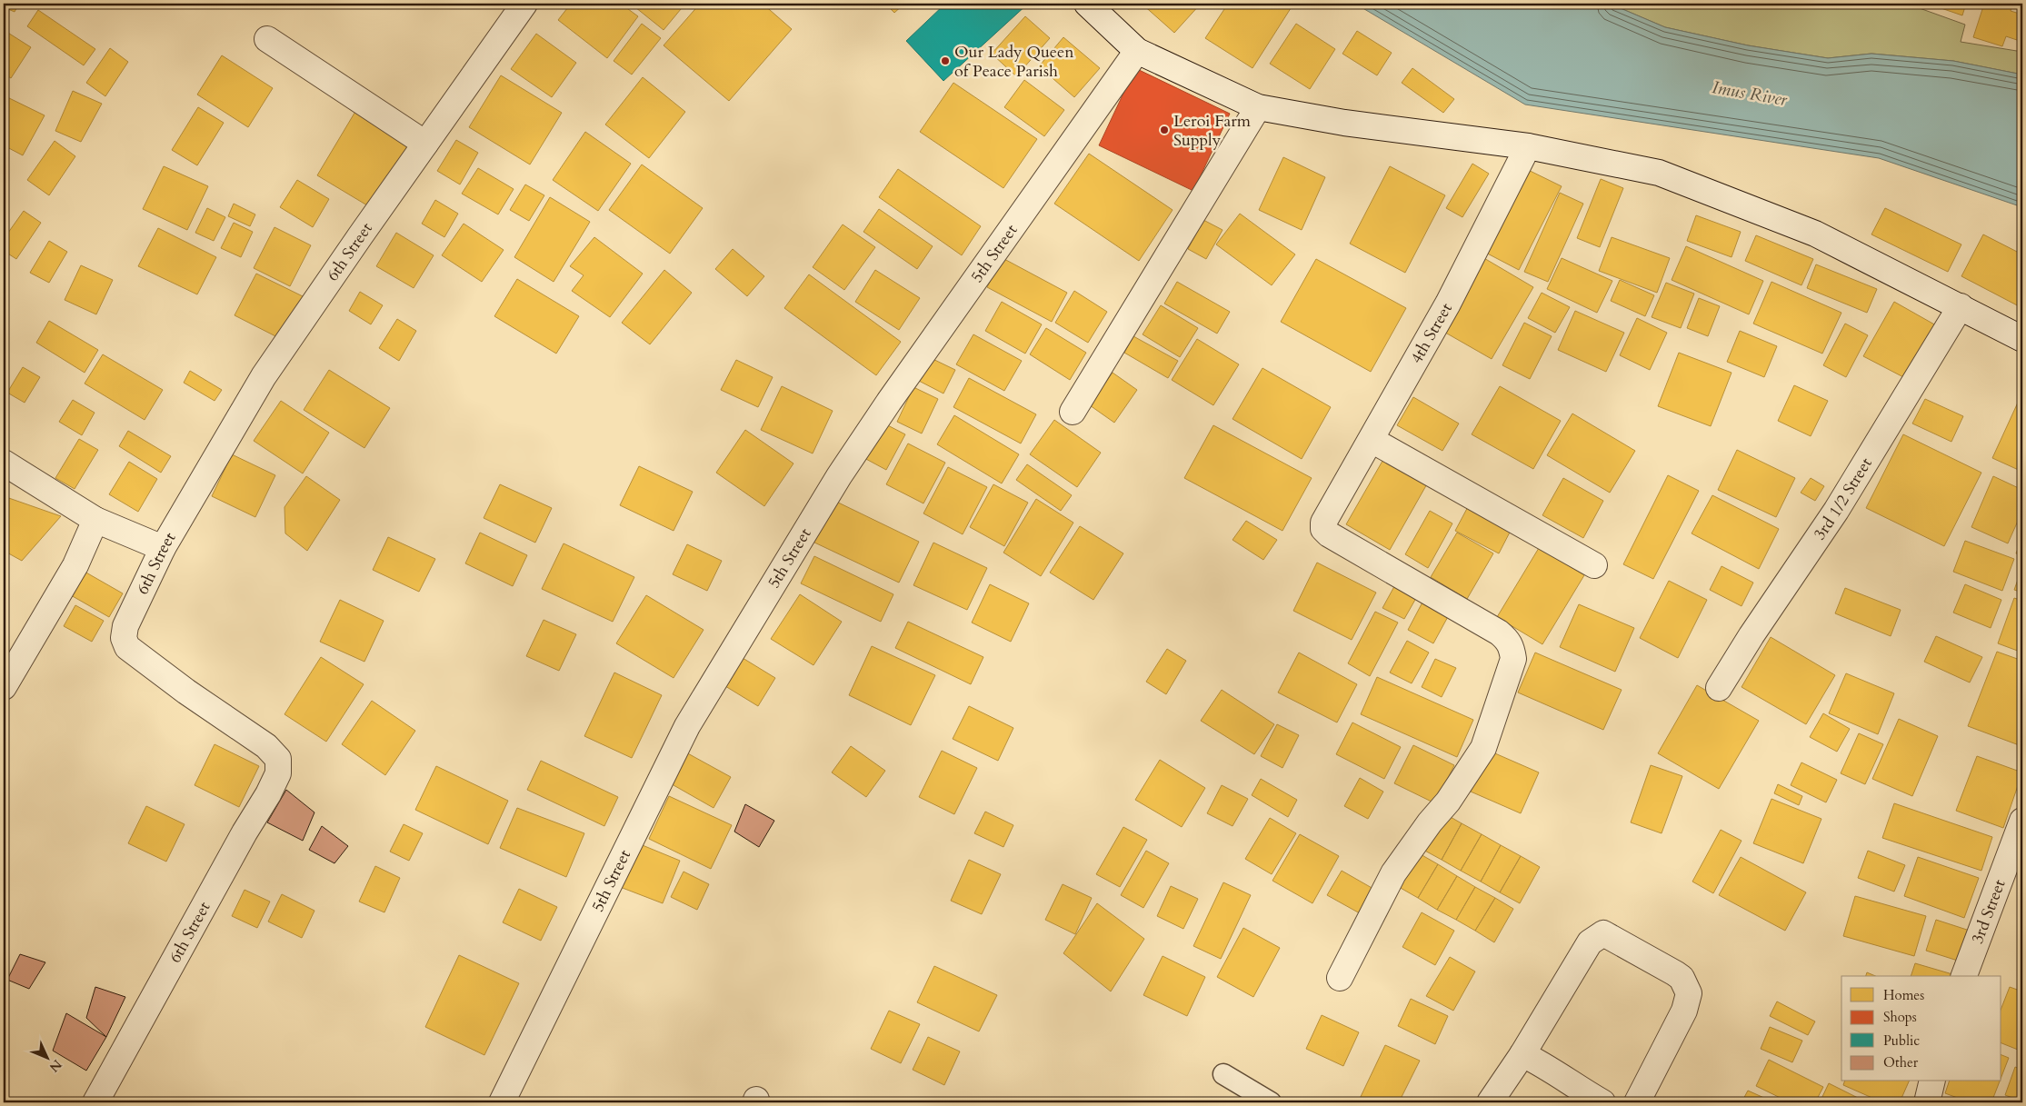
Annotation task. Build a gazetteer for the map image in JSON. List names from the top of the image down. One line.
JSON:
{"streets":{"street":["6th Street","5th Street","4th Street","3rd 1/2 Street","3rd Street"]},"water":["Imus River"],"places":["Our Lady Queen of Peace Parish","Leroi Farm Supply"],"legend":["Homes","Shops","Public","Other"],"north":"bottom right"}
